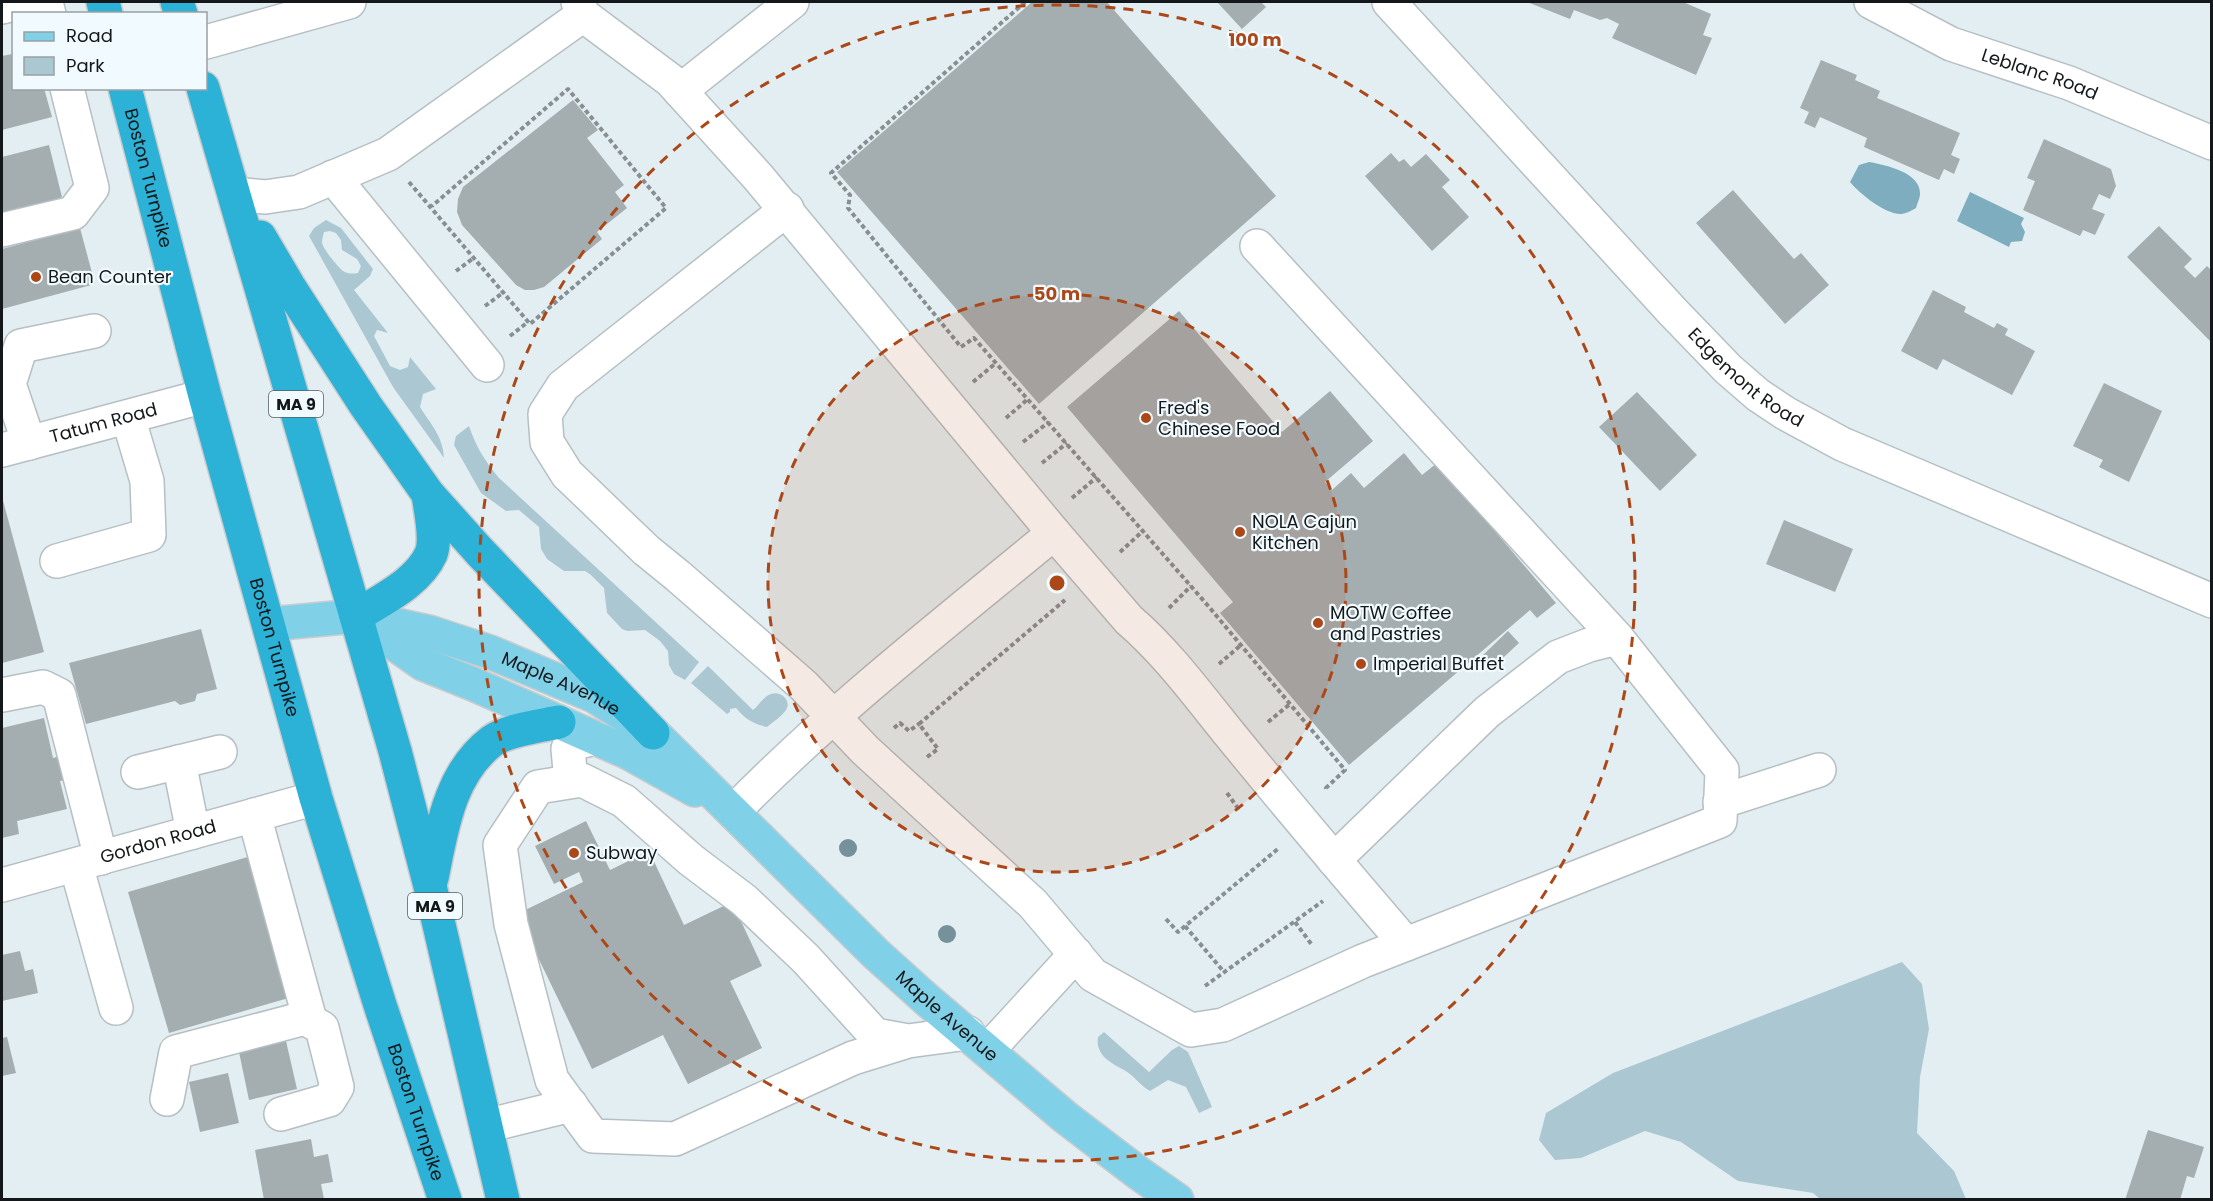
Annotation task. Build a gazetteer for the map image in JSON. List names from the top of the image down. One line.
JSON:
{"streets":{"highway":["Boston Turnpike","MA 9"],"main road":["Maple Avenue"],"street":["Leblanc Road","Edgemont Road","Tatum Road","Gordon Road"]},"crossings":[["Boston Turnpike","Tatum Road"],["Boston Turnpike","Maple Avenue"],["Boston Turnpike","Gordon Road"],["MA 9","Maple Avenue"]],"places":["Bean Counter","Fred's Chinese Food","NOLA Cajun Kitchen","MOTW Coffee and Pastries","Imperial Buffet","Subway"],"legend":["Road","Park"],"rings":["100 m","50 m"]}
